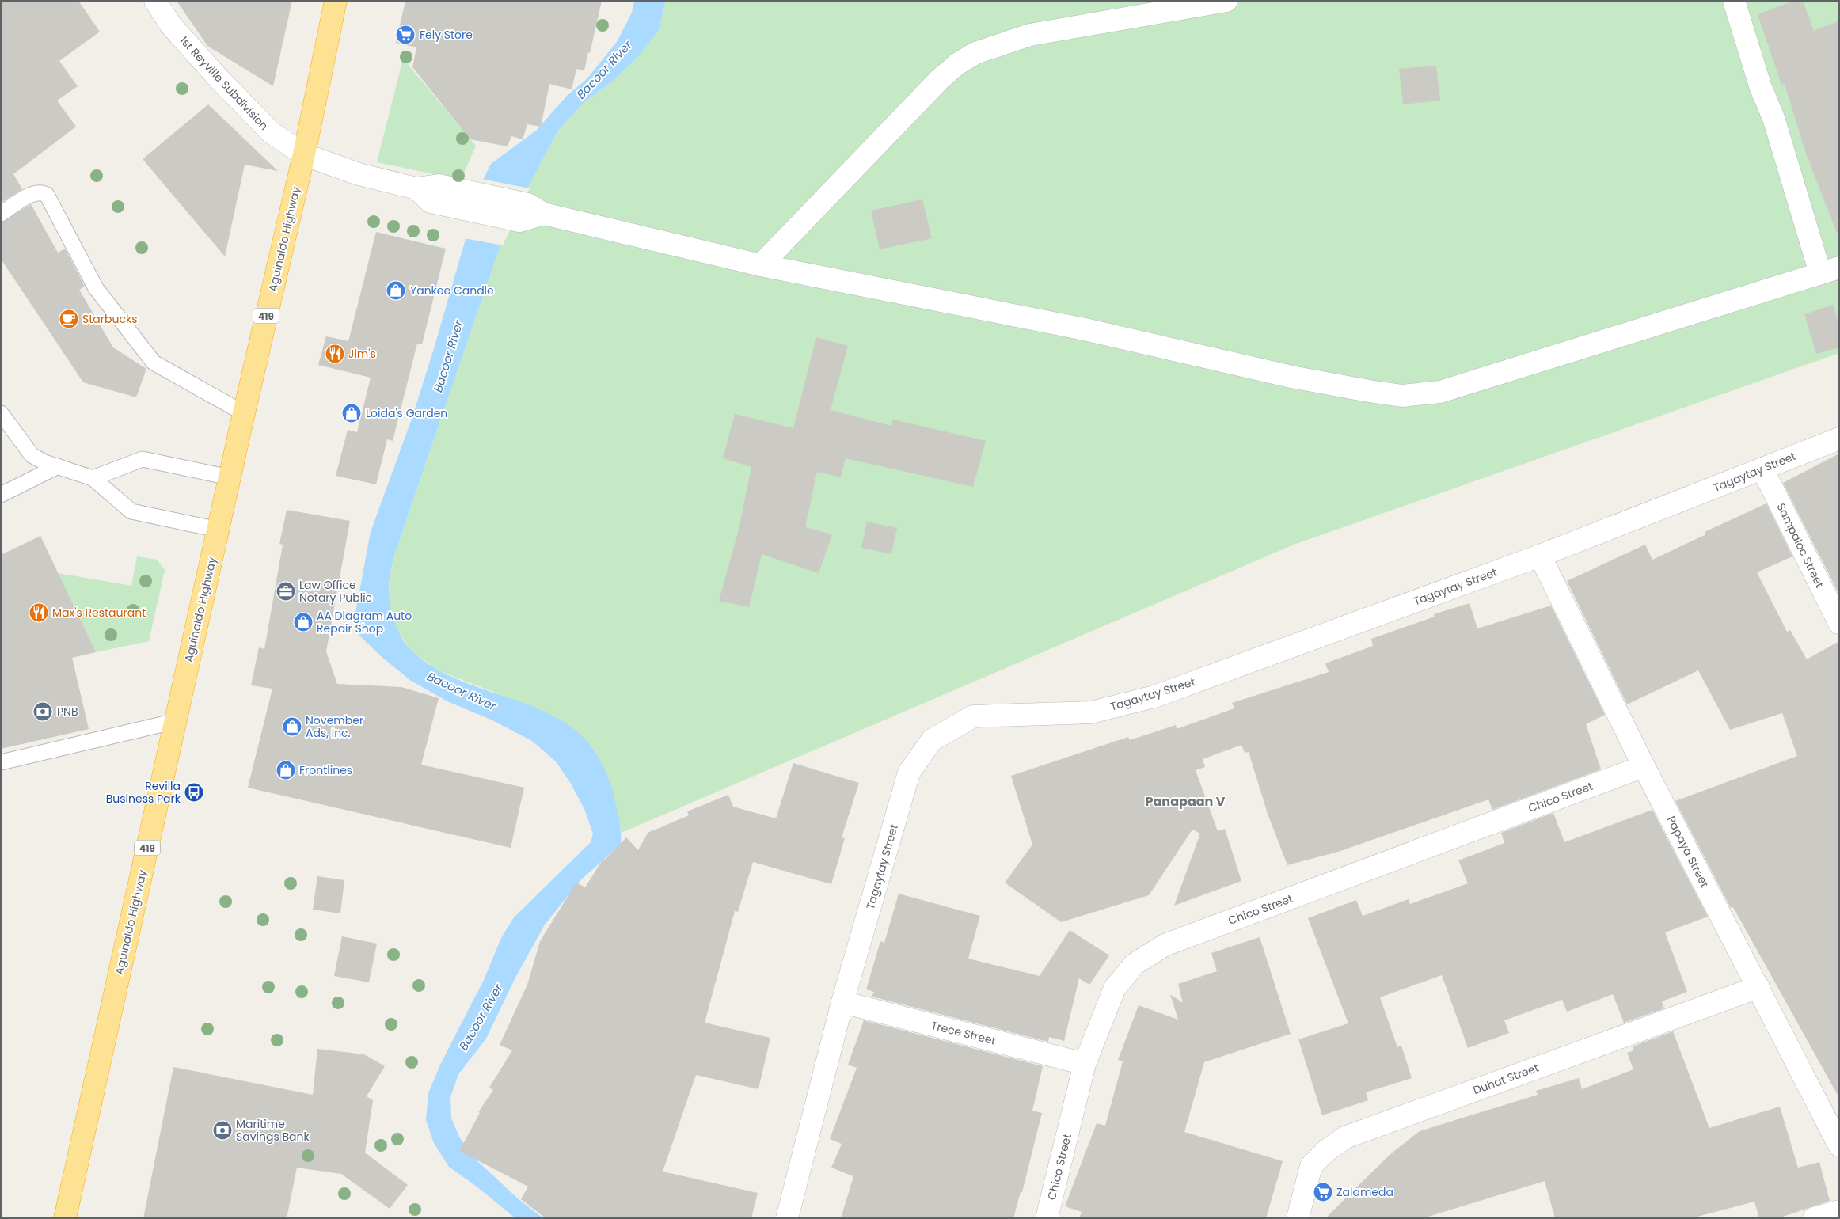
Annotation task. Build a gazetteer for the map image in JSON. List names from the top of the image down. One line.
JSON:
{"streets":{"highway":["Aguinaldo Highway","419"],"street":["1st Reyville Subdivision","Tagaytay Street","Sampaloc Street","Chico Street","Papaya Street","Trece Street","Duhat Street"]},"crossings":[["1st Reyville Subdivision","Aguinaldo Highway"],["Tagaytay Street","Sampaloc Street"],["Tagaytay Street","Papaya Street"],["Tagaytay Street","Trece Street"],["Chico Street","Papaya Street"],["Chico Street","Trece Street"],["Papaya Street","Duhat Street"]],"districts":["Panapaan V"],"water":["Bacoor River"],"places":{"supermarket":["Fely Store","Zalameda"],"shop":["Yankee Candle","Loida's Garden","AA Diagram Auto Repair Shop","November Ads, Inc.","Frontlines"],"cafe":["Starbucks"],"restaurant":["Jim's","Max's Restaurant"],"office":["Law Office Notary Public"],"bank":["PNB","Maritime Savings Bank"],"bus stop":["Revilla Business Park"]}}
